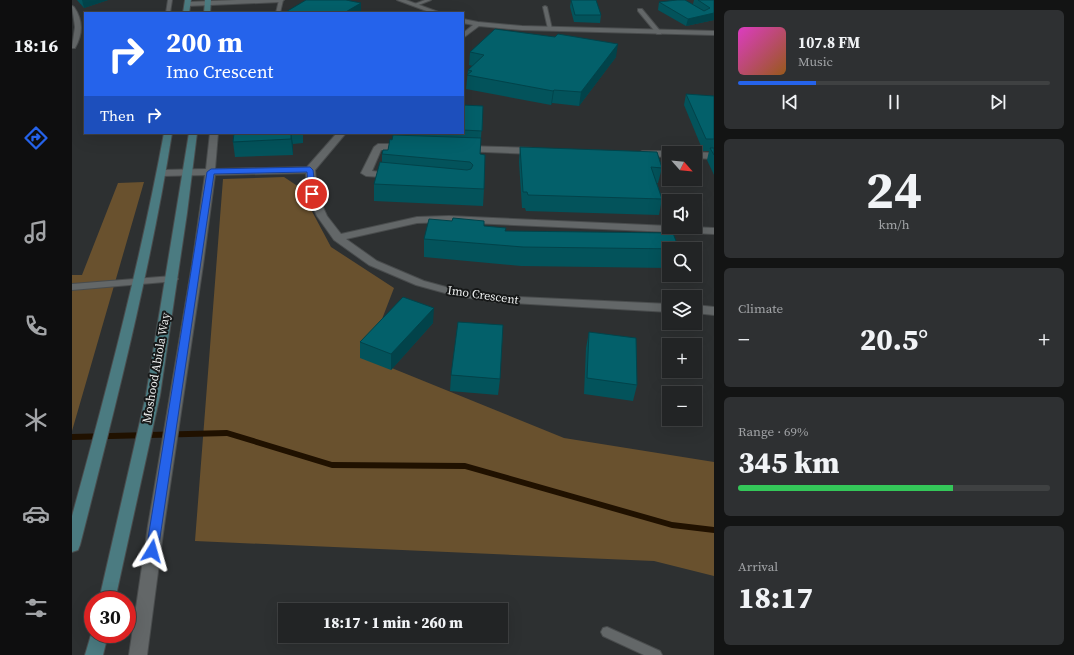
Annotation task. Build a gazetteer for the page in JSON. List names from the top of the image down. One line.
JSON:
{"streets":{"main road":["Moshood Abiola Way"],"street":["Imo Crescent"]},"north":"bottom right","page":{"tabs":"18:16","turn":["200 m","Imo Crescent"],"song":["107.8 FM","Music"],"then":"Then","tile":[["24","km/h"],"Climate",["Range · 69%","345 km"],["Arrival","18:17"]],"map_buttons":["+","−"],"heat":["−","20.5°","+"],"limit":"30","trip":"18:17 · 1 min · 260 m"}}
